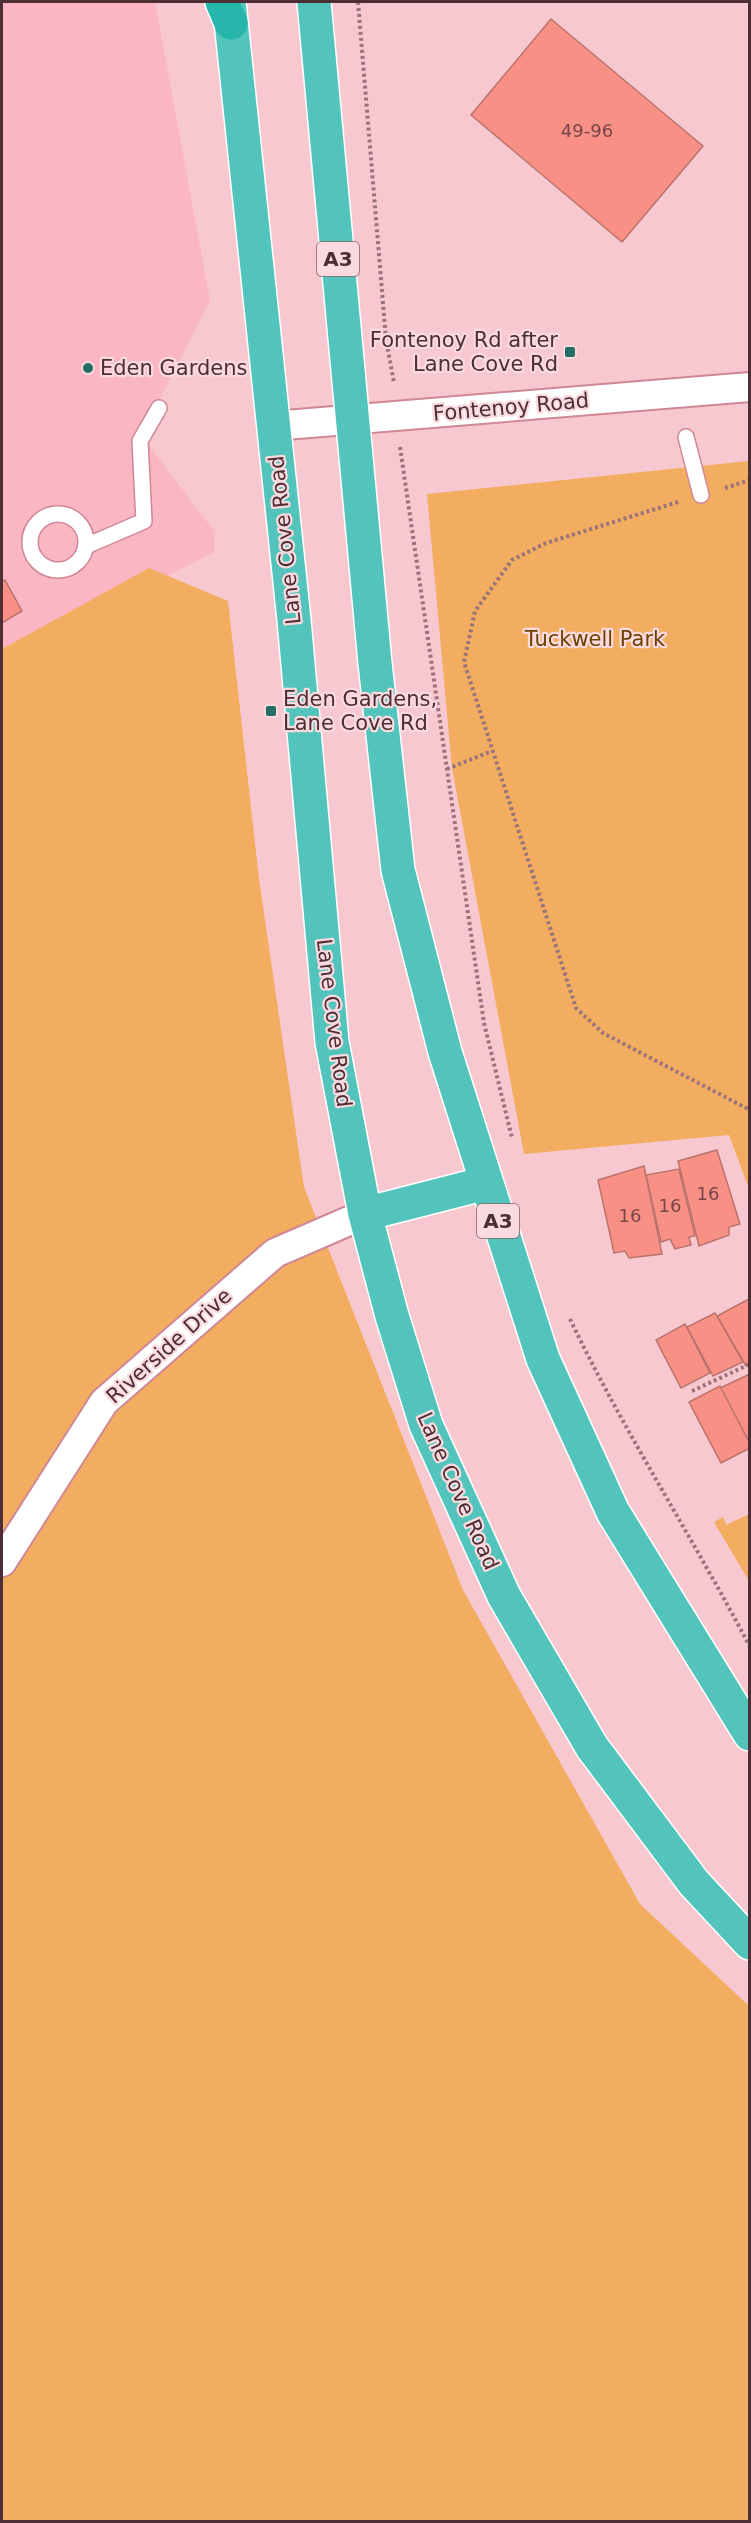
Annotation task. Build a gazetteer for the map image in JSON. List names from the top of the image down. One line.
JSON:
{"streets":{"highway":["A3","Lane Cove Road"],"street":["Fontenoy Road","Riverside Drive"]},"crossings":[["A3","Fontenoy Road"],["Fontenoy Road","Lane Cove Road"],["Lane Cove Road","Riverside Drive"]],"parks":["Tuckwell Park"],"places":{"transit":["Fontenoy Rd after Lane Cove Rd","Eden Gardens, Lane Cove Rd"],"other":["Eden Gardens"]},"house_numbers":["49-96","16","16","16"]}
